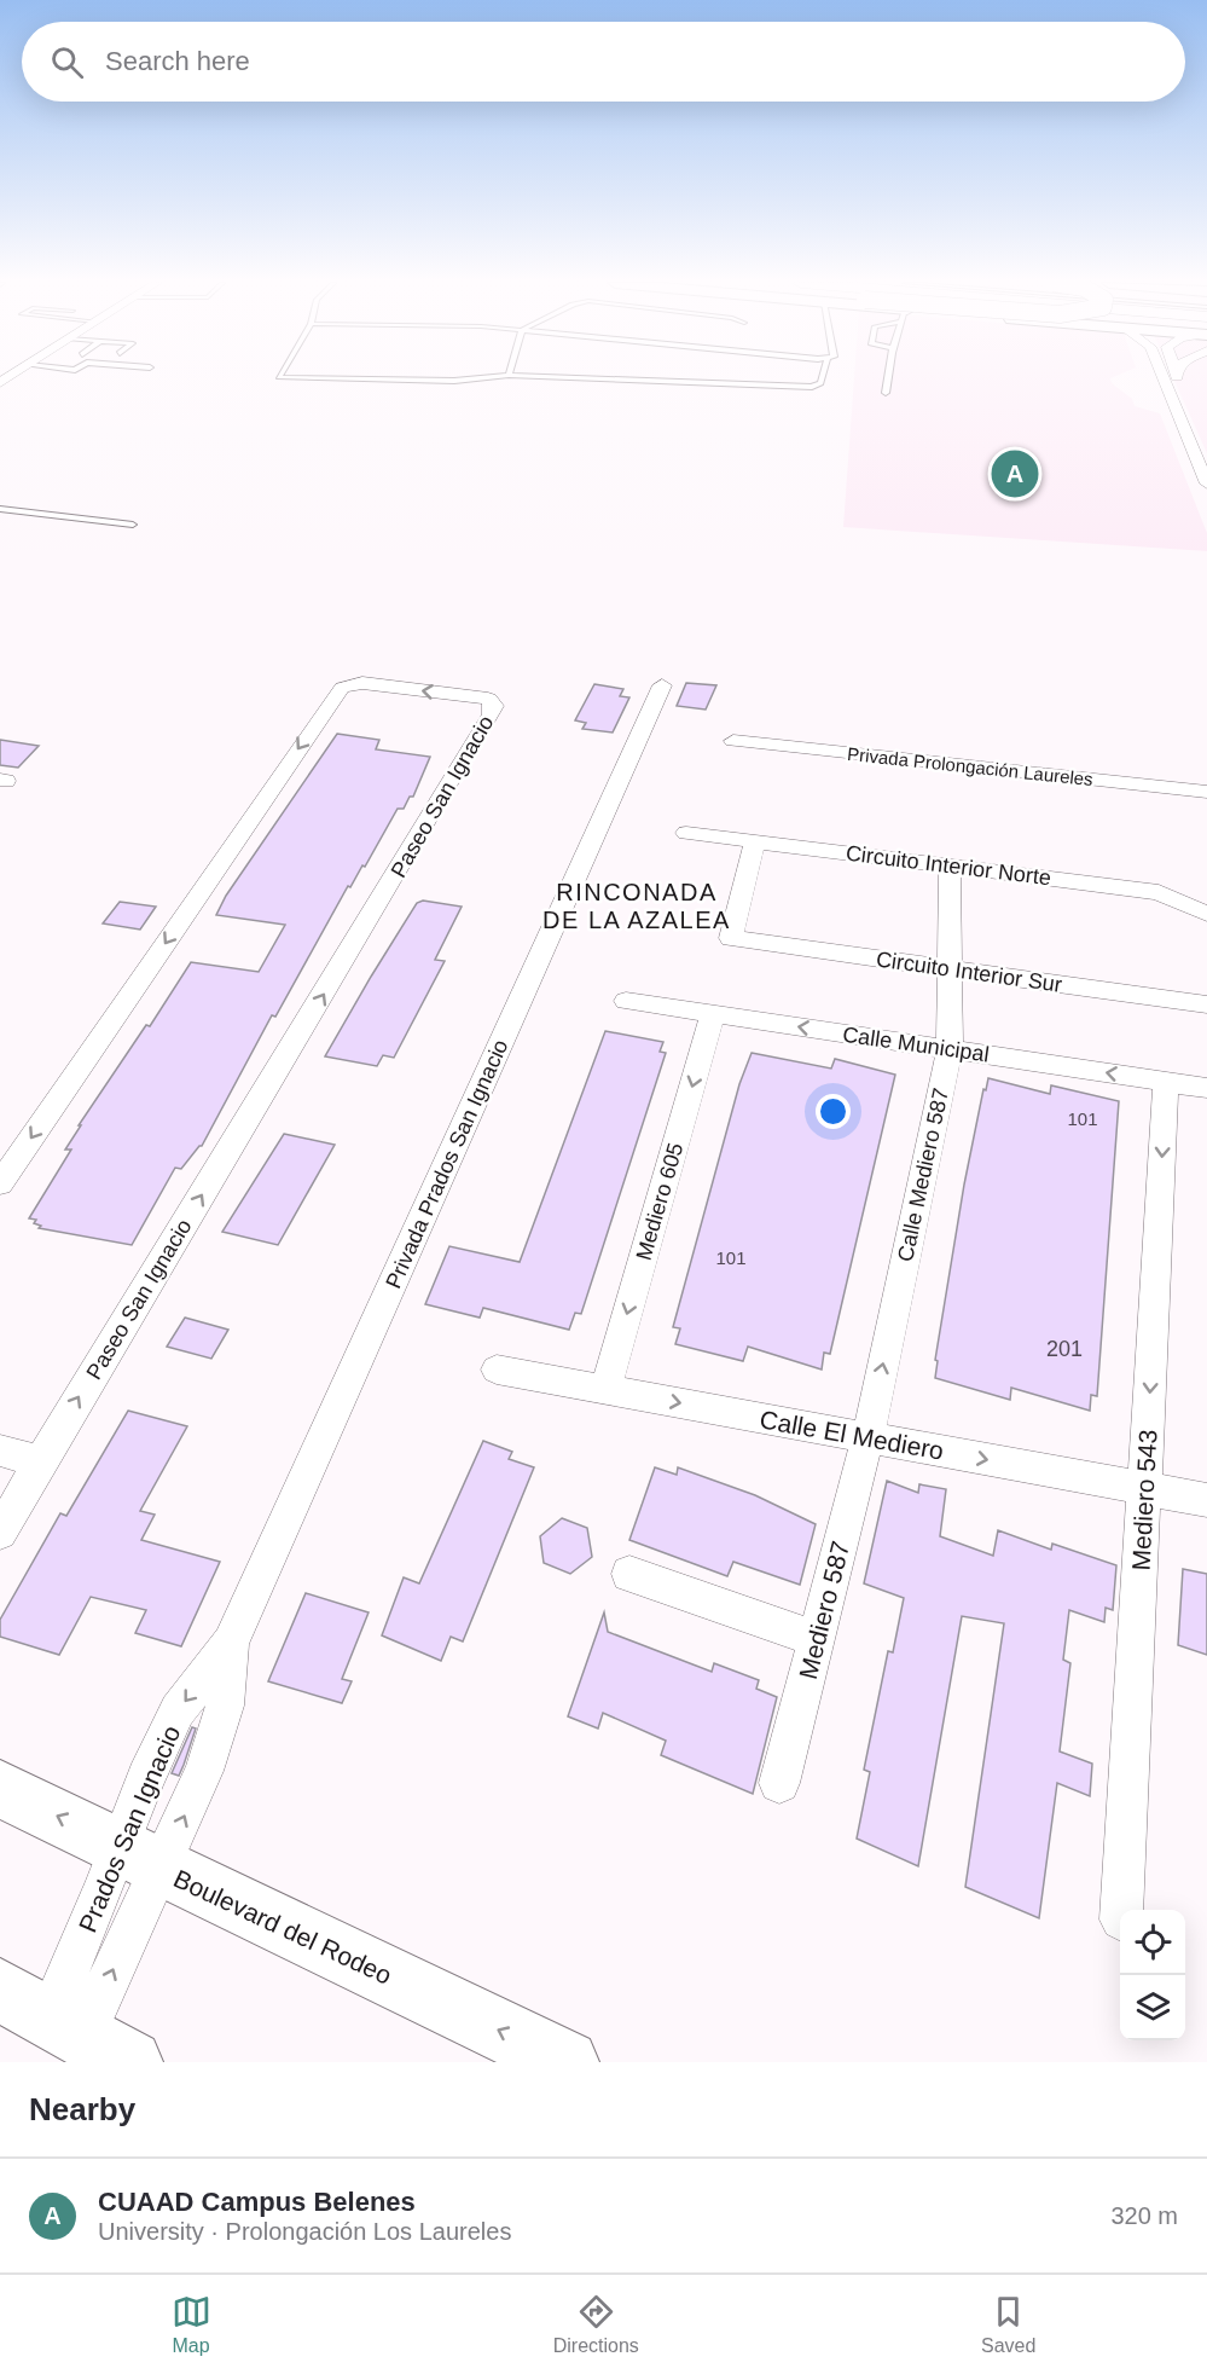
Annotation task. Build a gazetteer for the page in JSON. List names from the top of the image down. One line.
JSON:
{"streets":{"main road":["Boulevard del Rodeo"],"street":["Privada Prolongación Laureles","Paseo San Ignacio","Circuito Interior Norte","Circuito Interior Sur","Calle Municipal","Privada Prados San Ignacio","Calle Mediero 587","Mediero 605","Calle El Mediero","Mediero 543","Mediero 587","Prados San Ignacio"]},"crossings":[["Circuito Interior Norte","Circuito Interior Sur"],["Circuito Interior Norte","Calle Mediero 587"],["Circuito Interior Sur","Calle Mediero 587"],["Calle Municipal","Calle Mediero 587"],["Calle Municipal","Mediero 605"],["Calle Municipal","Mediero 543"],["Privada Prados San Ignacio","Prados San Ignacio"],["Calle Mediero 587","Calle El Mediero"],["Calle Mediero 587","Mediero 587"],["Mediero 605","Calle El Mediero"],["Calle El Mediero","Mediero 543"],["Calle El Mediero","Mediero 587"],["Prados San Ignacio","Boulevard del Rodeo"]],"one_way":["Calle Municipal","Calle Mediero 587","Mediero 605","Mediero 543","Boulevard del Rodeo"],"districts":["RINCONADA DE LA AZALEA"],"house_numbers":["101","101","201"],"page":{"search":"Search here","pins":"A","heading":"Nearby","list":[{"mark":"A","name":"CUAAD Campus Belenes","note":"University · Prolongación Los Laureles","value":"320 m"}],"nav":["Map","Directions","Saved"]}}
